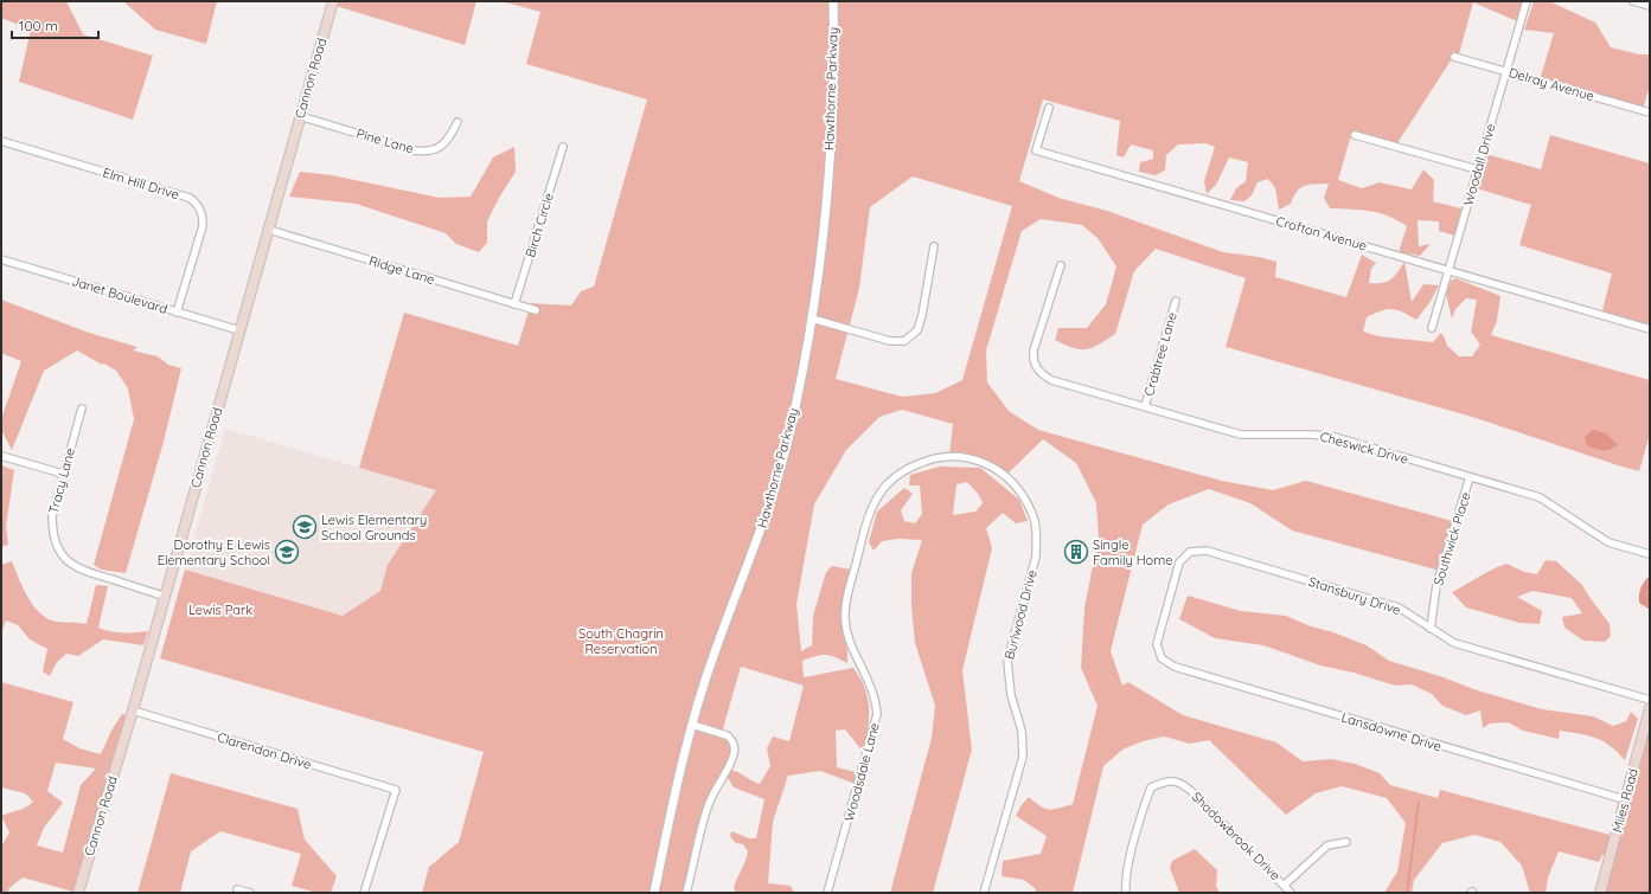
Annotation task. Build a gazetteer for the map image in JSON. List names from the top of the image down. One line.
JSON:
{"streets":{"main road":["Cannon Road","Miles Road"],"street":["Delray Avenue","Hawthorne Parkway","Pine Lane","Woodall Drive","Elm Hill Drive","Birch Circle","Crofton Avenue","Ridge Lane","Janet Boulevard","Crabtree Lane","Cheswick Drive","Tracy Lane","Southwick Place","Stansbury Drive","Burlwood Drive","Lansdowne Drive","Clarendon Drive","Woodsdale Lane","Shadowbrook Drive"]},"crossings":[["Cannon Road","Pine Lane"],["Cannon Road","Ridge Lane"],["Cannon Road","Janet Boulevard"],["Cannon Road","Tracy Lane"],["Cannon Road","Clarendon Drive"],["Delray Avenue","Woodall Drive"],["Woodall Drive","Crofton Avenue"],["Elm Hill Drive","Janet Boulevard"],["Birch Circle","Ridge Lane"],["Crabtree Lane","Cheswick Drive"],["Cheswick Drive","Southwick Place"],["Southwick Place","Stansbury Drive"],["Stansbury Drive","Lansdowne Drive"],["Burlwood Drive","Woodsdale Lane"],["Lansdowne Drive","Miles Road"]],"parks":["Lewis Park","South Chagrin Reservation"],"places":{"school or university":["Lewis Elementary School Grounds","Dorothy E Lewis Elementary School"],"building":["Single Family Home"]},"scale_bar":"100 m"}
